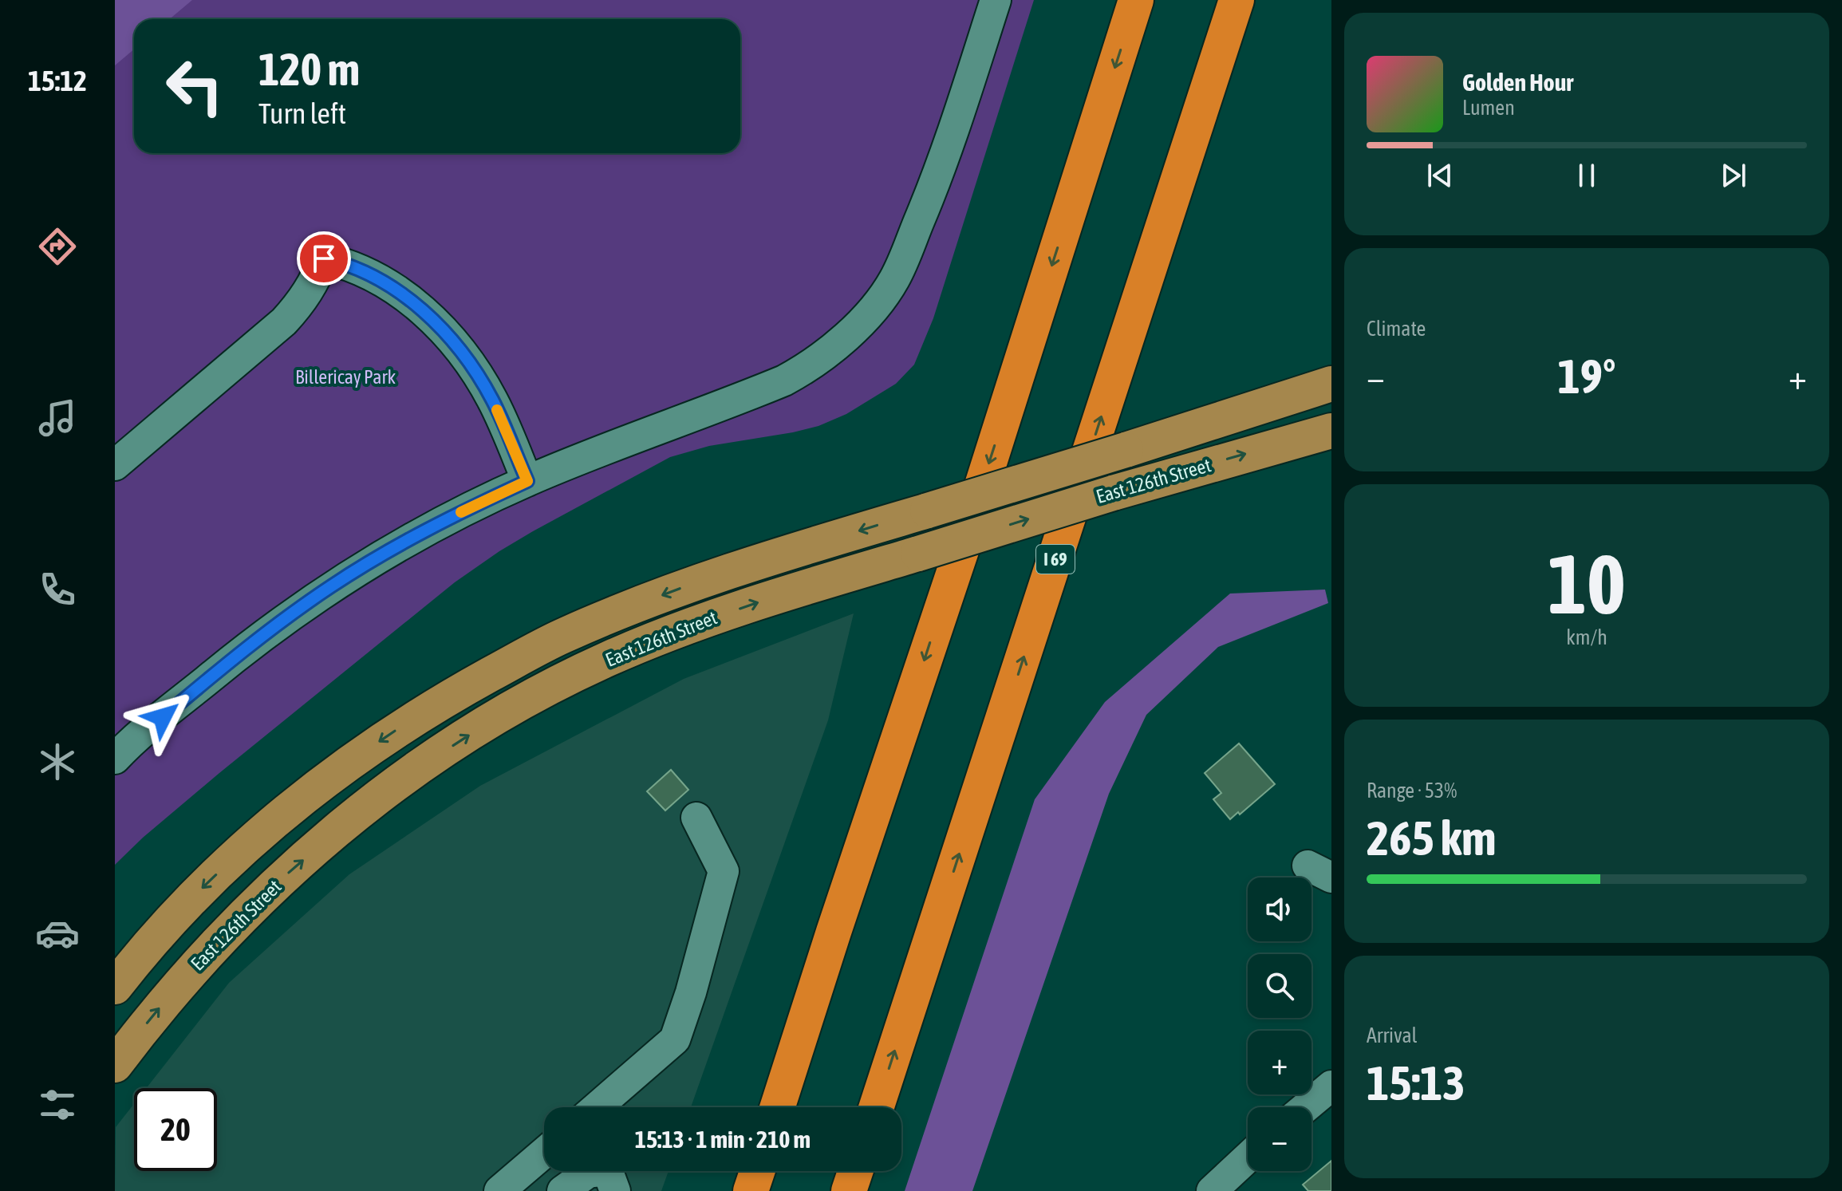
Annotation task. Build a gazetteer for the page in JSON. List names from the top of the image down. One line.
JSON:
{"streets":{"highway":["I 69"],"main road":["East 126th Street"]},"parks":["Billericay Park"],"page":{"tabs":"15:12","turn":["120 m","Turn left"],"song":["Golden Hour","Lumen"],"tile":["Climate",["10","km/h"],["Range · 53%","265 km"],["Arrival","15:13"]],"heat":["−","19°","+"],"map_buttons":["+","−"],"limit":"20","trip":"15:13 · 1 min · 210 m"}}
